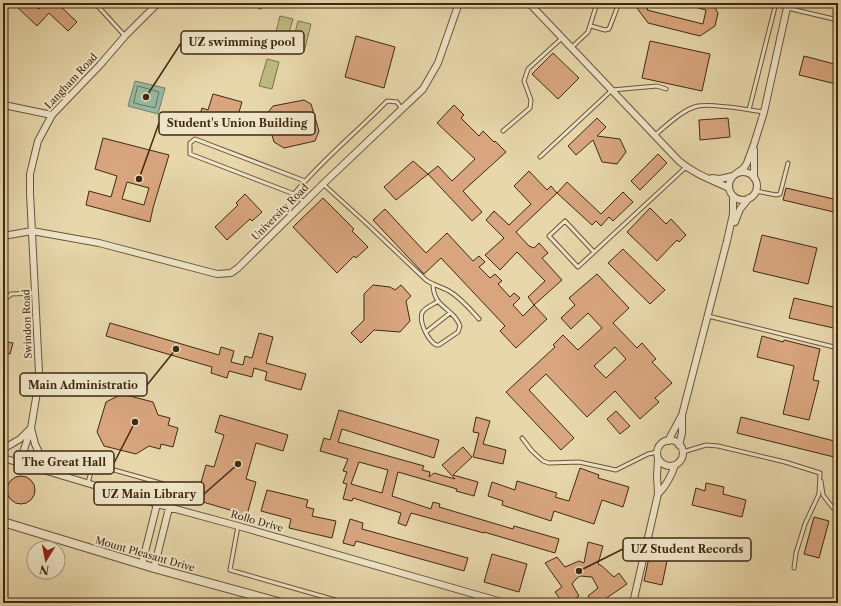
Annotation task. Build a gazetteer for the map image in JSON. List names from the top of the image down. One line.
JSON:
{"streets":{"street":["Langham Road","University Road","Swindon Road","Rollo Drive","Mount Pleasant Drive"]},"crossings":[["Langham Road","University Road"],["Langham Road","Swindon Road"],["University Road","Swindon Road"],["Swindon Road","Rollo Drive"]],"places":["UZ swimming pool","Student's Union Building","Main Administratio","The Great Hall","UZ Main Library","UZ Student Records"],"north":"bottom"}
